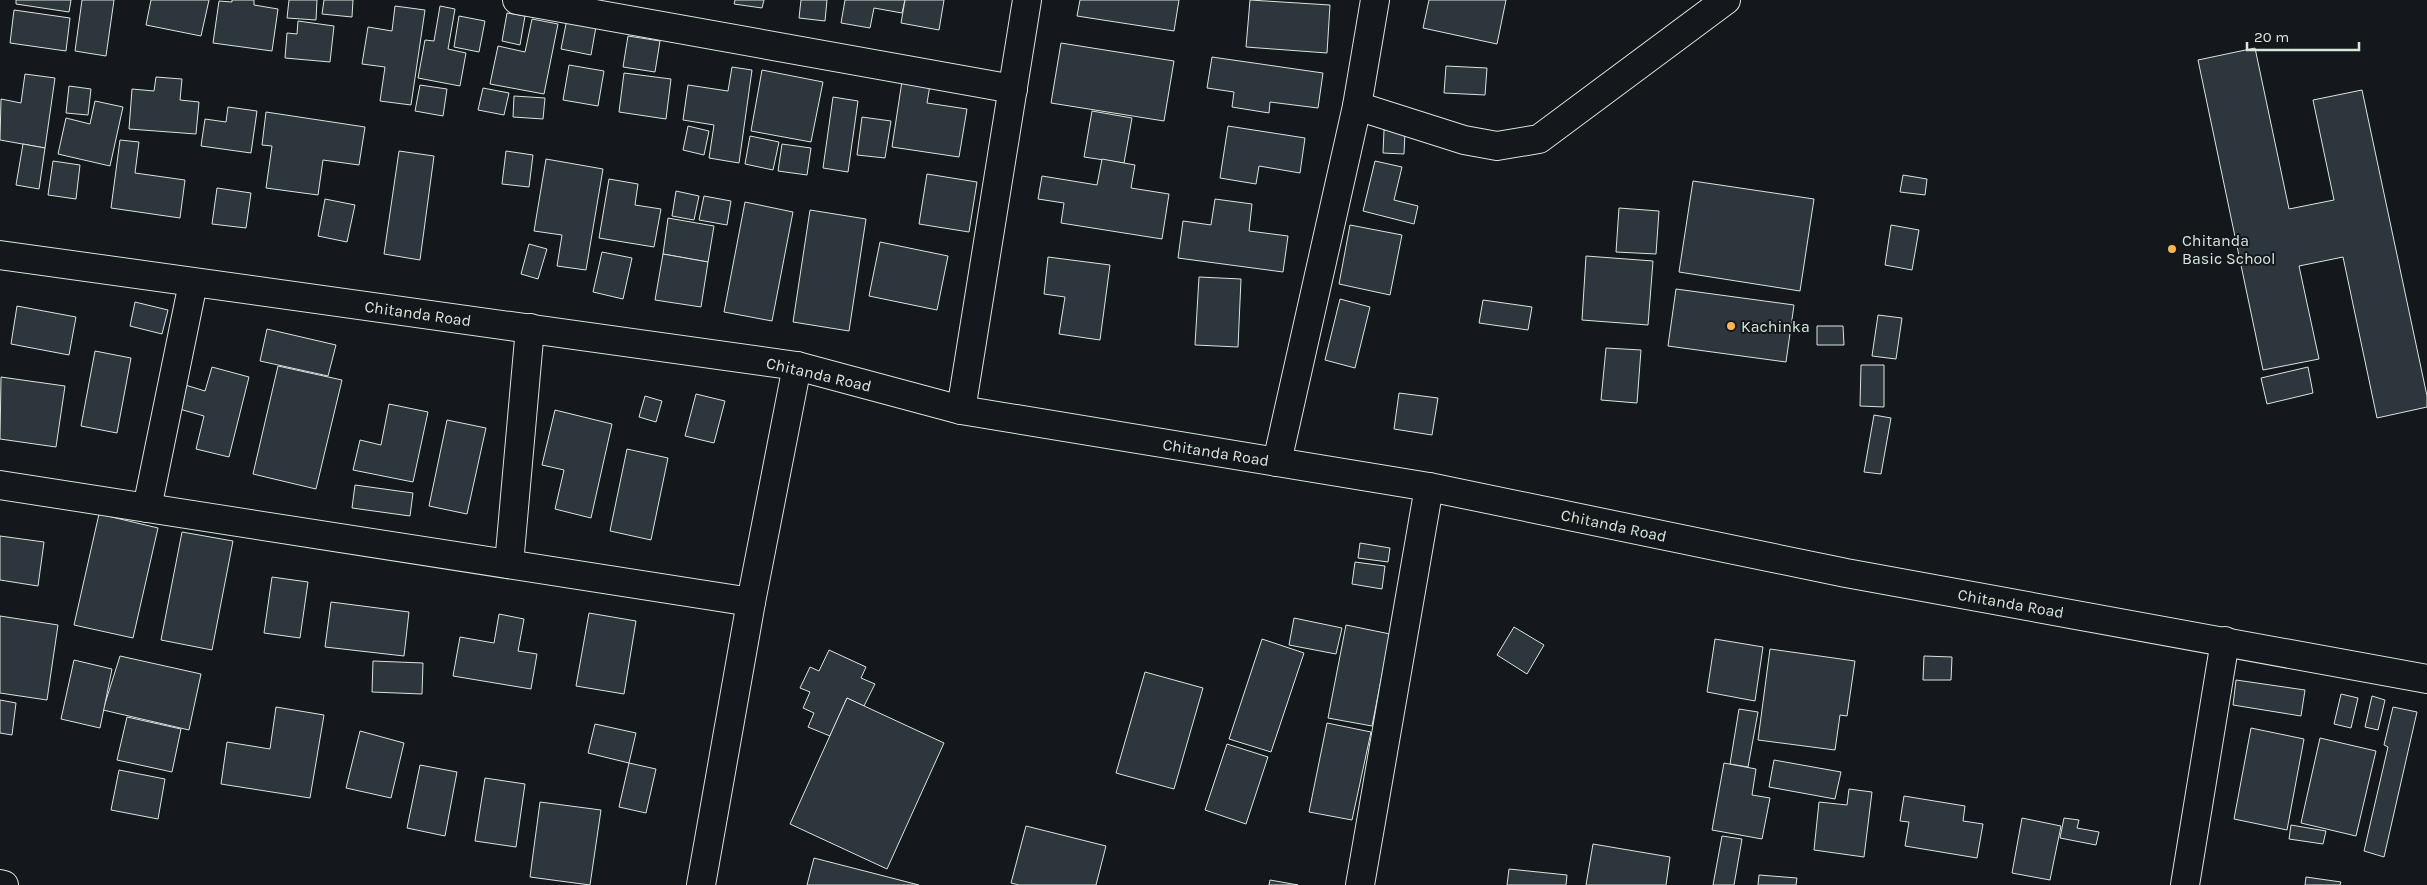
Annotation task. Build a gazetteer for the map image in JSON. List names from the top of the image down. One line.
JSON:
{"streets":{"street":["Chitanda Road"]},"places":["Chitanda Basic School","Kachinka"],"scale_bar":"20 m"}
